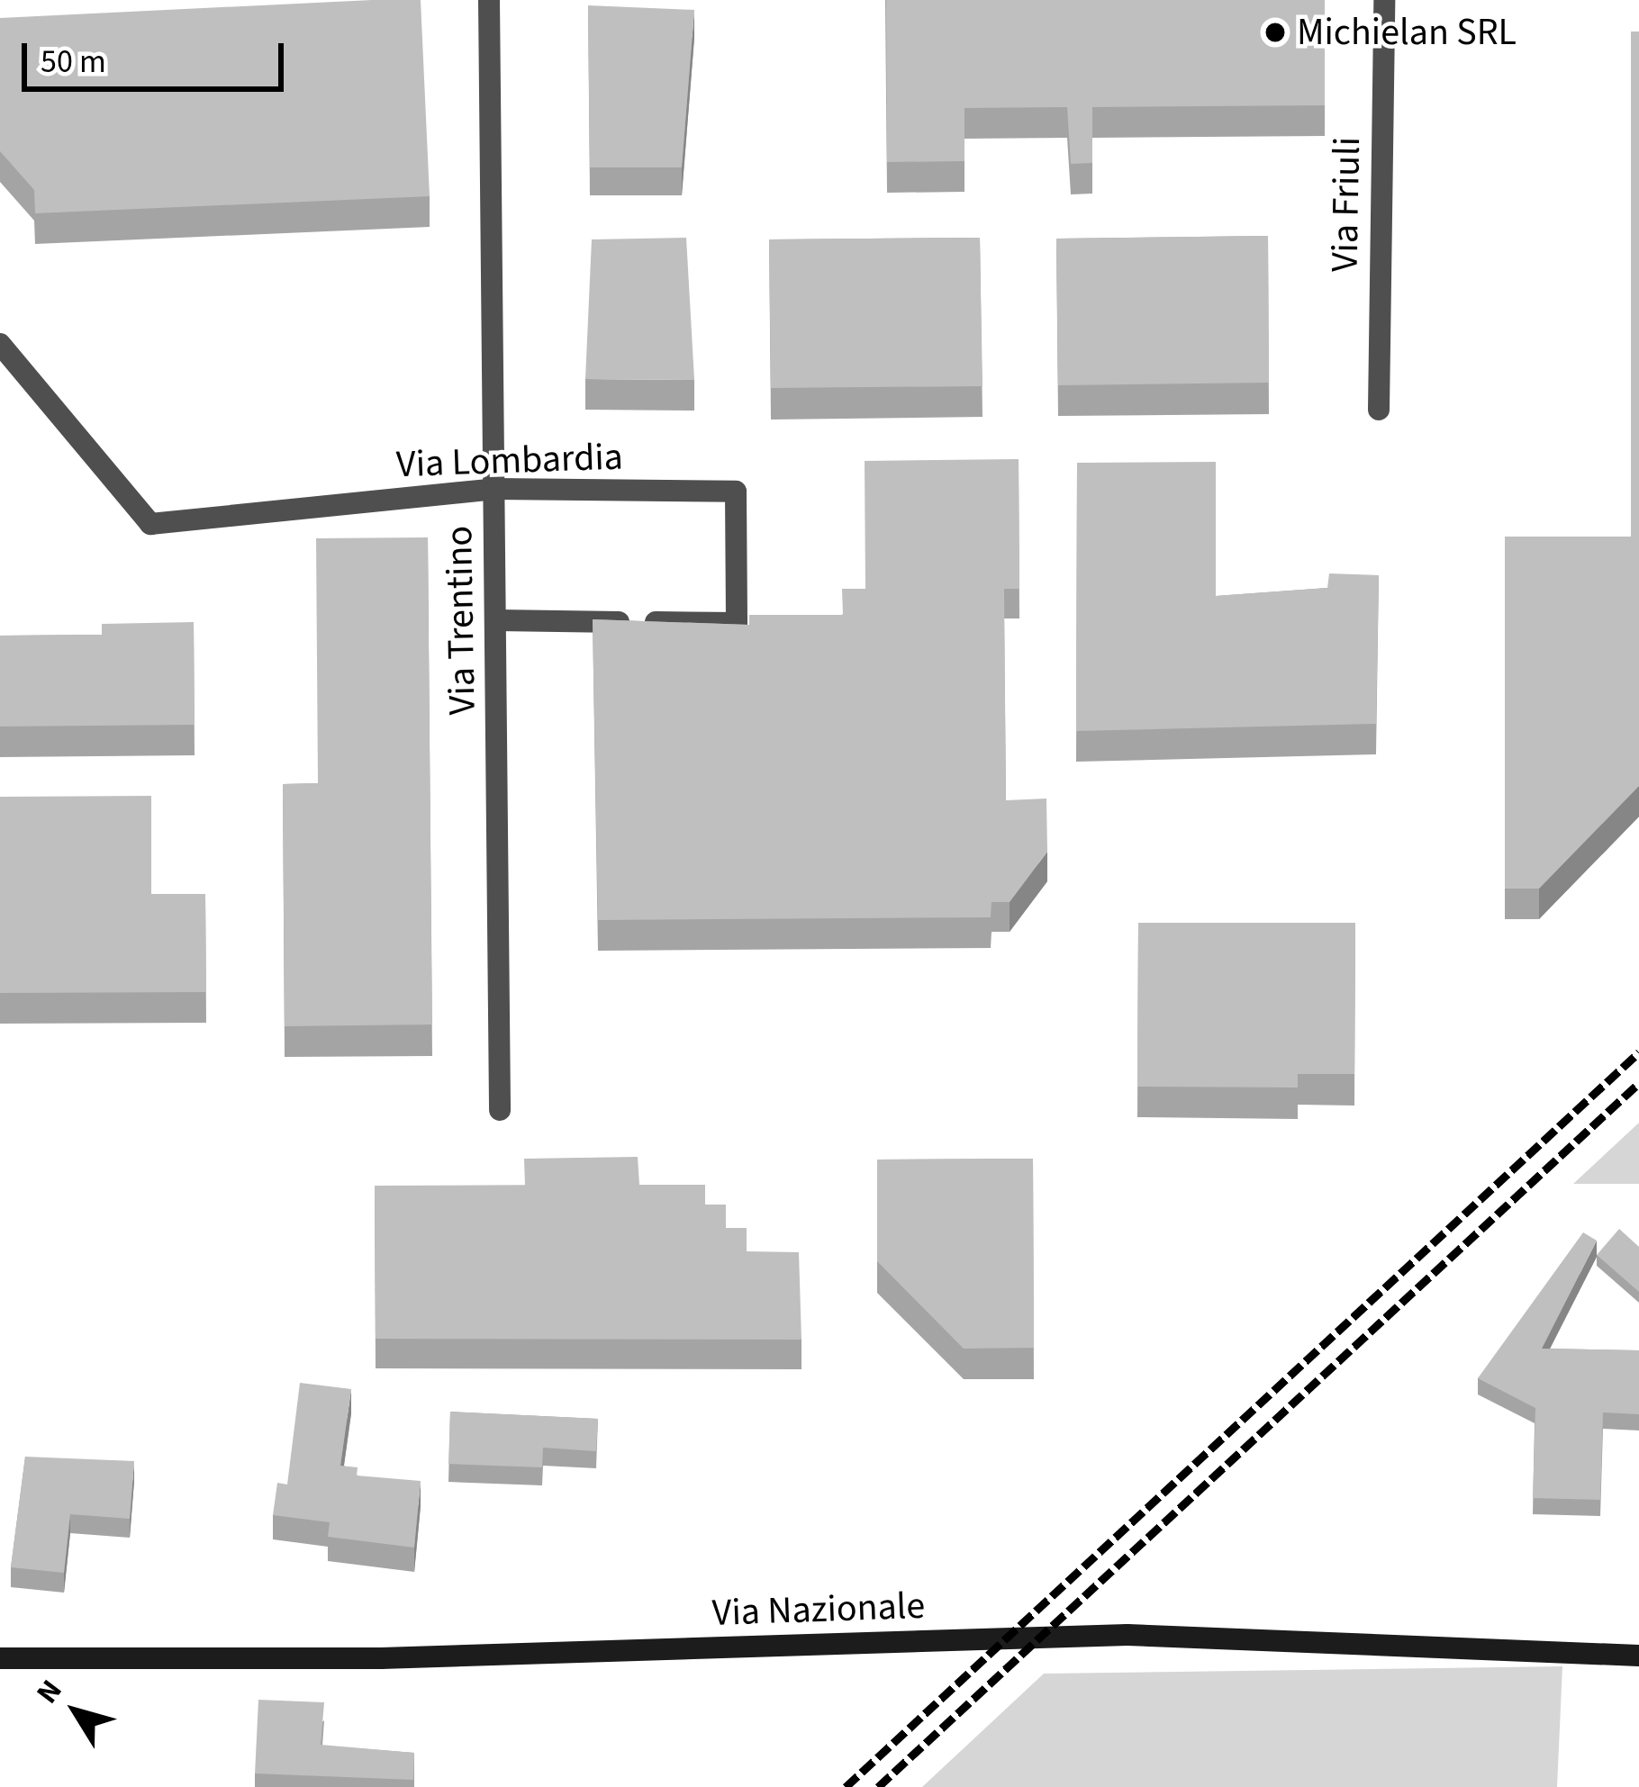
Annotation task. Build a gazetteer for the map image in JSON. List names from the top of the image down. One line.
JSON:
{"streets":{"street":["Via Friuli","Via Lombardia","Via Trentino","Via Nazionale"]},"crossings":[["Via Lombardia","Via Trentino"]],"places":["Michielan SRL"],"scale_bar":"50 m","north":"top left"}
